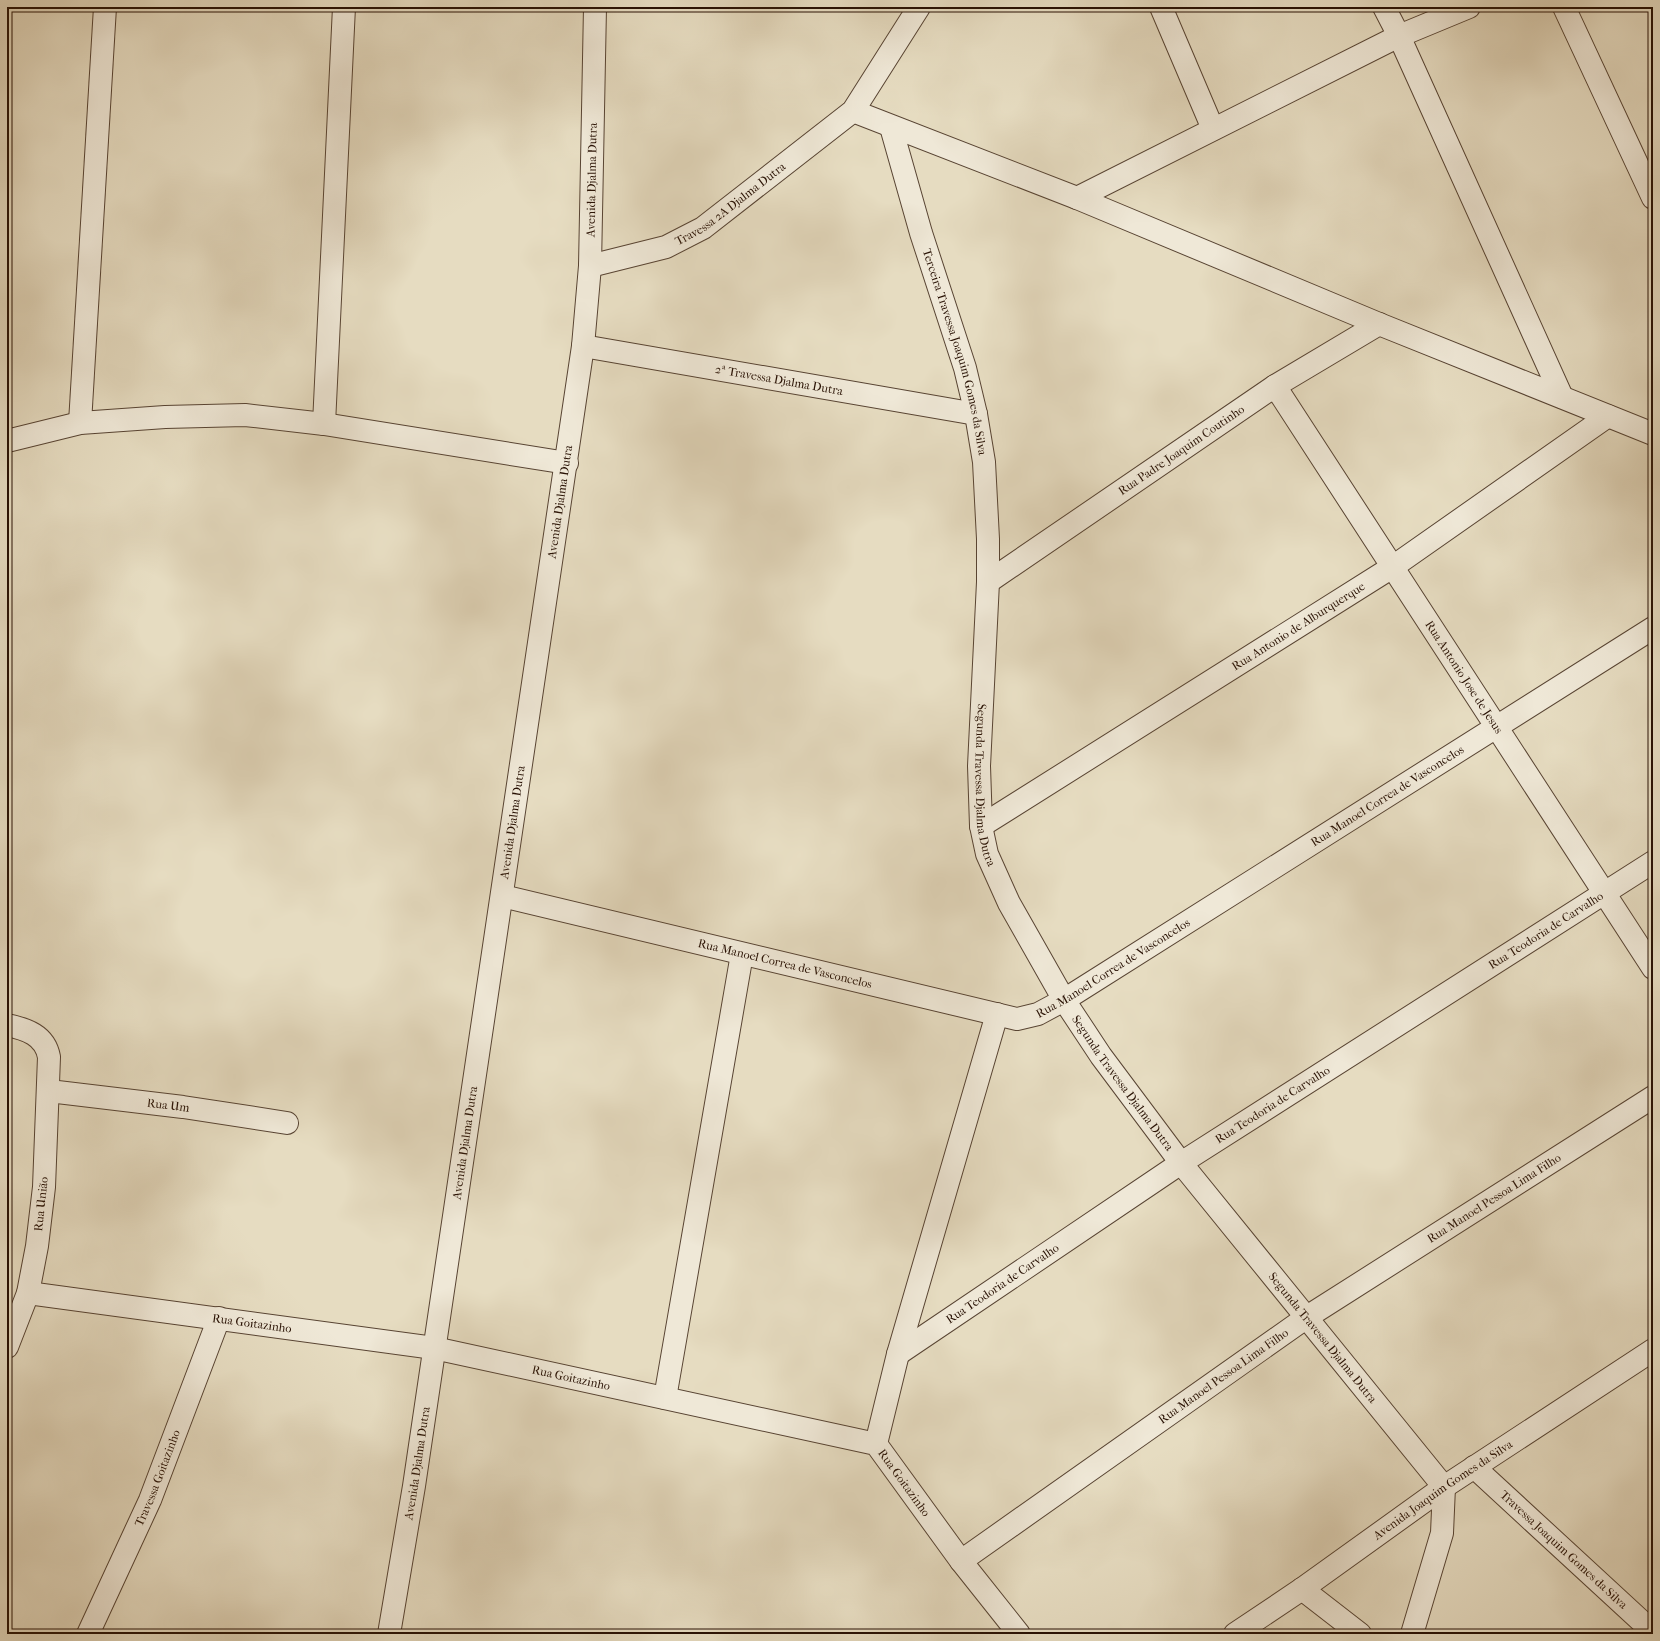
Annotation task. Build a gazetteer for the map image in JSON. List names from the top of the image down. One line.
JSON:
{"streets":{"street":["Avenida Djalma Dutra","Travessa 2A Djalma Dutra","Terceira Travessa Joaquim Gomes da Silva","2ª Travessa Djalma Dutra","Rua Padre Joaquim Coutinho","Rua Antonio de Alburquerque","Rua Antonio Jose de Jesus","Segunda Travessa Djalma Dutra","Rua Manoel Correa de Vasconcelos","Rua Teodoria de Carvalho","Rua Um","Rua Manoel Pessoa Lima Filho","Rua União","Rua Goitazinho","Travessa Goitazinho","Avenida Joaquim Gomes da Silva","Travessa Joaquim Gomes da Silva"]},"crossings":[["Avenida Djalma Dutra","Travessa 2A Djalma Dutra"],["Avenida Djalma Dutra","2ª Travessa Djalma Dutra"],["Avenida Djalma Dutra","Rua Manoel Correa de Vasconcelos"],["Avenida Djalma Dutra","Rua Goitazinho"],["Terceira Travessa Joaquim Gomes da Silva","2ª Travessa Djalma Dutra"],["Terceira Travessa Joaquim Gomes da Silva","Rua Padre Joaquim Coutinho"],["Terceira Travessa Joaquim Gomes da Silva","Segunda Travessa Djalma Dutra"],["Rua Padre Joaquim Coutinho","Rua Antonio Jose de Jesus"],["Rua Padre Joaquim Coutinho","Segunda Travessa Djalma Dutra"],["Rua Antonio de Alburquerque","Rua Antonio Jose de Jesus"],["Rua Antonio de Alburquerque","Segunda Travessa Djalma Dutra"],["Rua Antonio Jose de Jesus","Rua Manoel Correa de Vasconcelos"],["Rua Antonio Jose de Jesus","Rua Teodoria de Carvalho"],["Segunda Travessa Djalma Dutra","Rua Manoel Correa de Vasconcelos"],["Segunda Travessa Djalma Dutra","Rua Teodoria de Carvalho"],["Segunda Travessa Djalma Dutra","Rua Manoel Pessoa Lima Filho"],["Segunda Travessa Djalma Dutra","Avenida Joaquim Gomes da Silva"],["Rua Um","Rua União"],["Rua Manoel Pessoa Lima Filho","Rua Goitazinho"],["Rua União","Rua Goitazinho"],["Rua Goitazinho","Travessa Goitazinho"],["Avenida Joaquim Gomes da Silva","Travessa Joaquim Gomes da Silva"]]}
